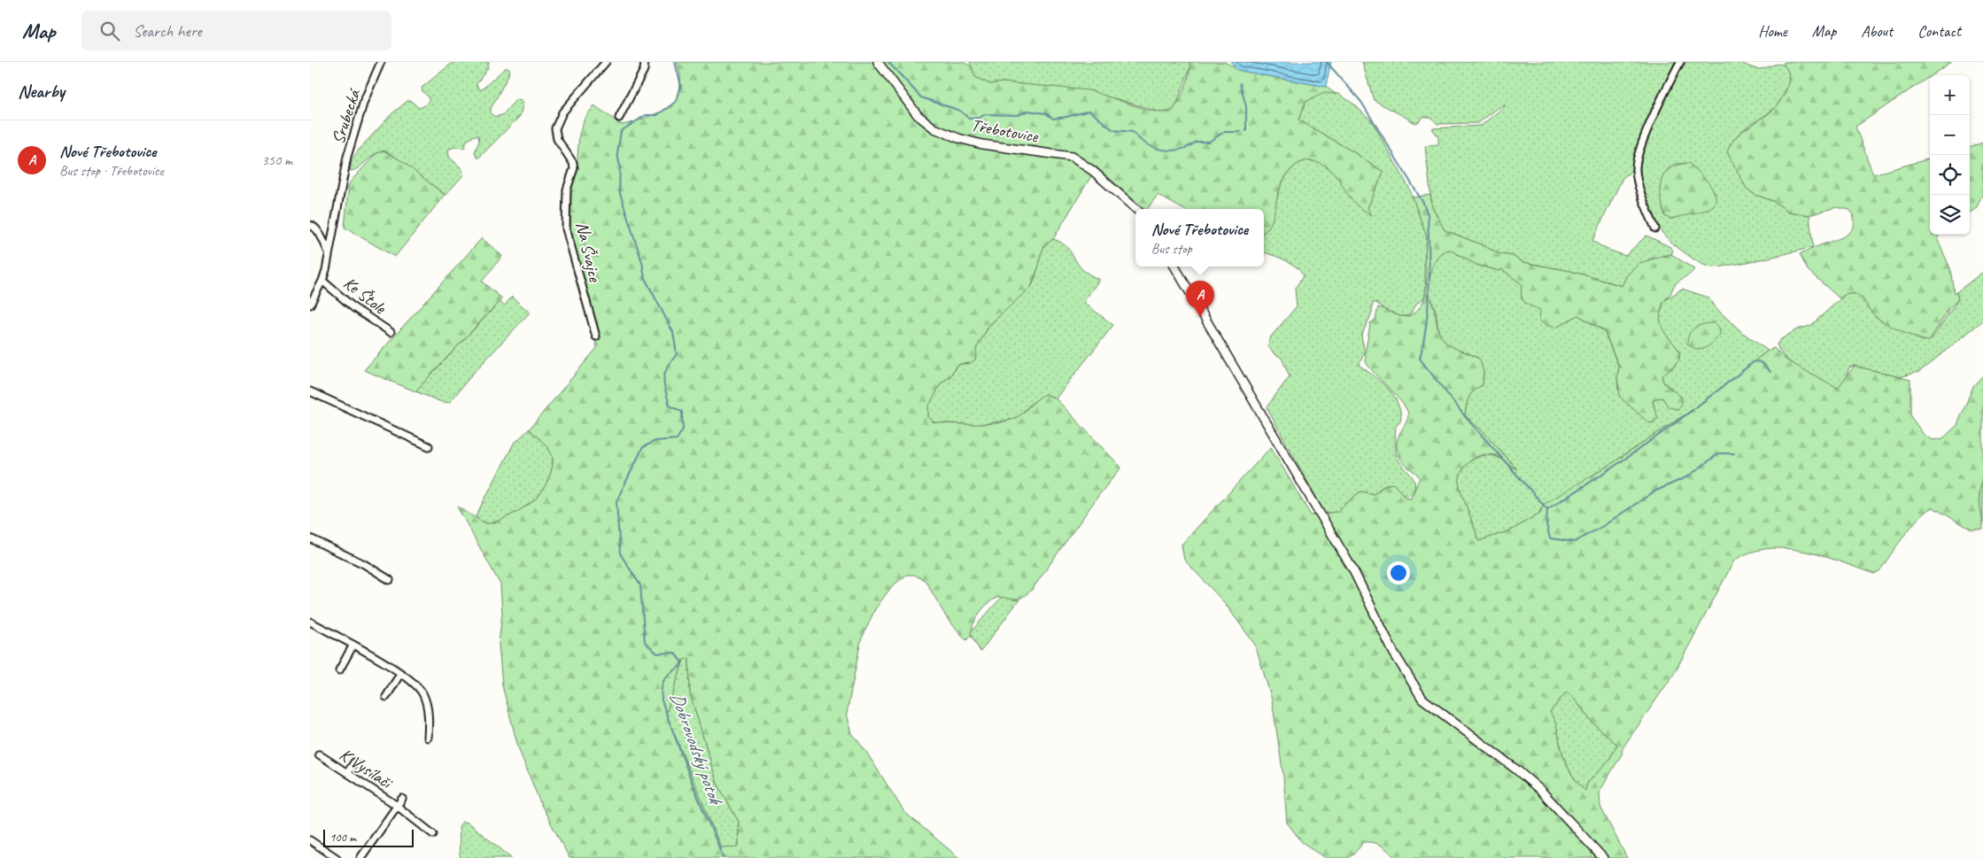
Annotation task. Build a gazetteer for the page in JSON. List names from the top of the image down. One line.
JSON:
{"streets":{"street":["Srubecká","Třebotovice","Na Švajce","Ke Štole","K Vysílači"]},"crossings":[["Srubecká","Ke Štole"]],"water":["Dobrovodský potok"],"scale_bar":"100 m","page":{"header":"Map","search":"Search here","nav":["Home","Map","About","Contact"],"heading":"Nearby","map_buttons":["+","−"],"list":[{"mark":"A","name":"Nové Třebotovice","note":"Bus stop · Třebotovice","value":"350 m"}],"popup":["Nové Třebotovice","Bus stop"],"pins":"A","scale":"100 m"}}
